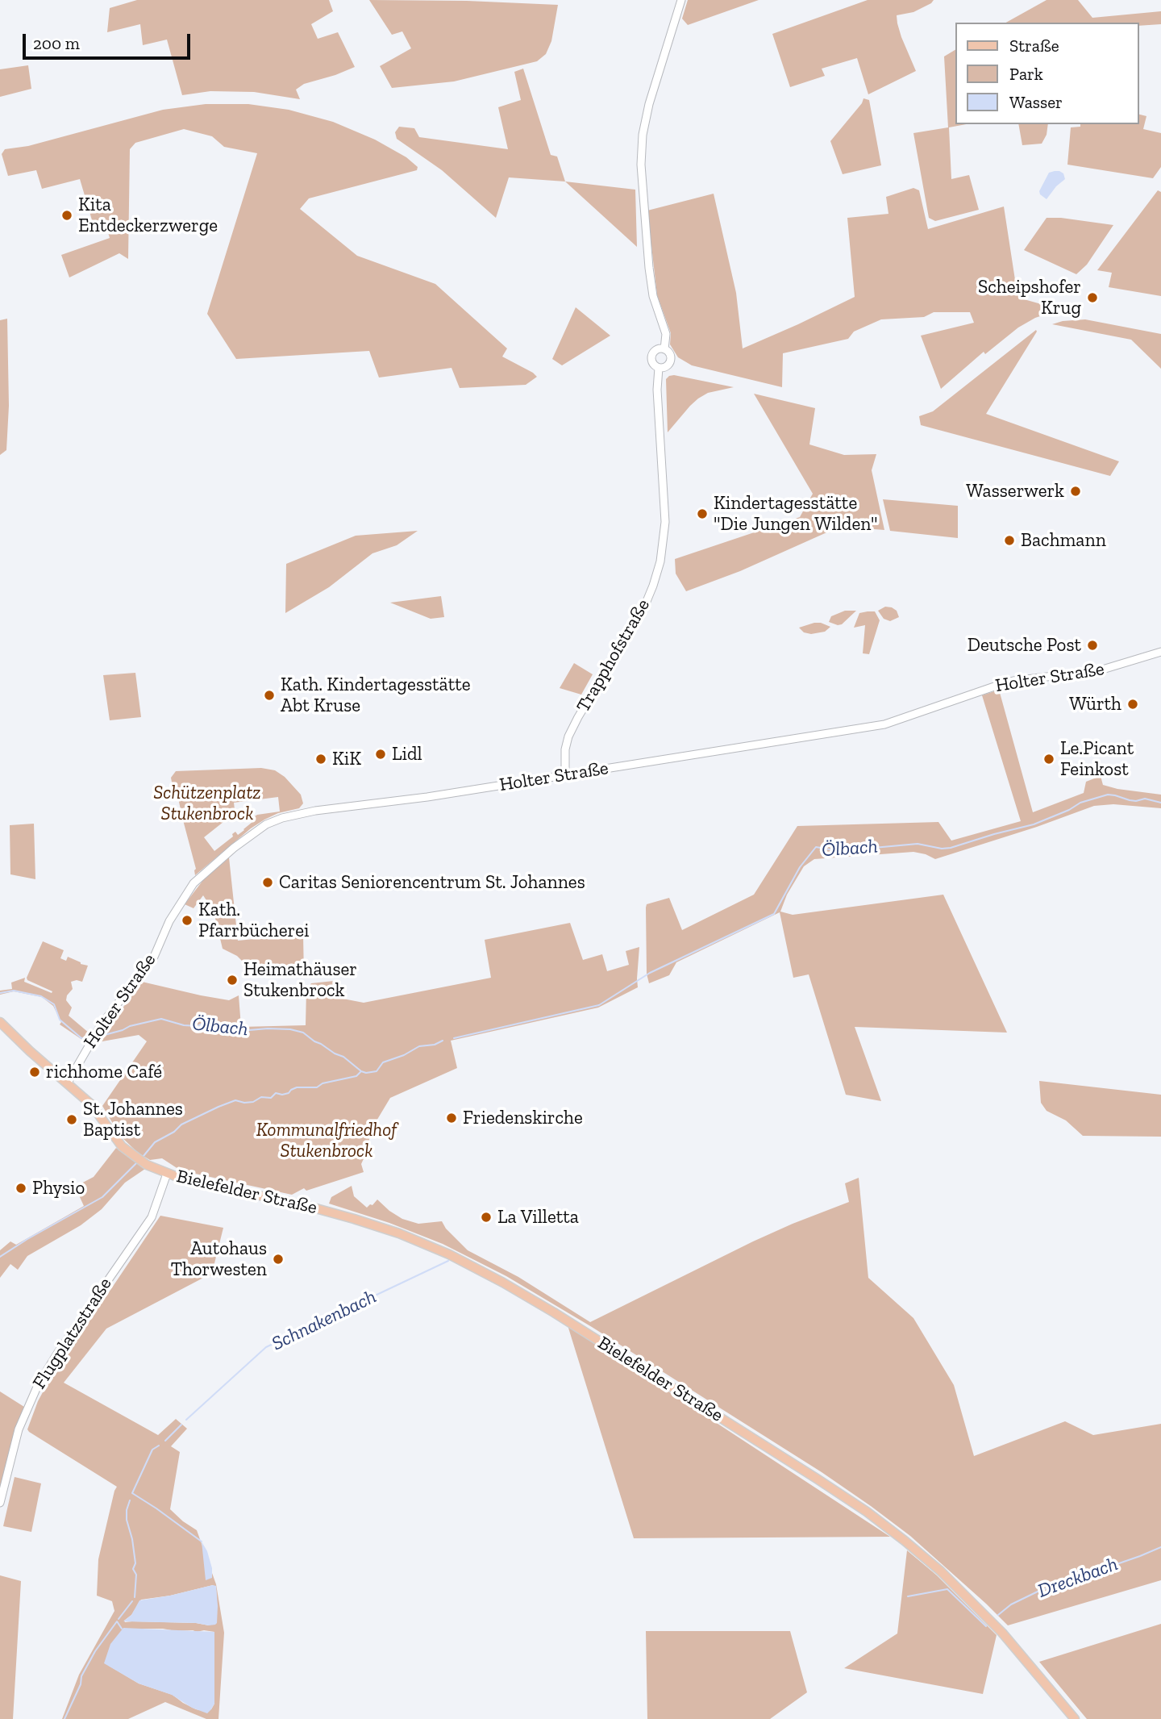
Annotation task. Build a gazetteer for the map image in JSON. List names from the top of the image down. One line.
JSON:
{"streets":{"main road":["Bielefelder Straße"],"street":["Trapphofstraße","Holter Straße","Flugplatzstraße"]},"crossings":[["Trapphofstraße","Holter Straße"],["Holter Straße","Bielefelder Straße"],["Bielefelder Straße","Flugplatzstraße"]],"water":["Ölbach","Schnakenbach","Dreckbach"],"parks":["Schützenplatz Stukenbrock","Kommunalfriedhof Stukenbrock"],"places":["Kita Entdeckerzwerge","Scheipshofer Krug","Wasserwerk","Kindertagesstätte \"Die Jungen Wilden\"","Bachmann","Deutsche Post","Kath. Kindertagesstätte Abt Kruse","Würth","Lidl","KiK","Le.Picant Feinkost","Caritas Seniorencentrum St. Johannes","Kath. Pfarrbücherei","Heimathäuser Stukenbrock","richhome Café","Friedenskirche","St. Johannes Baptist","Physio","La Villetta","Autohaus Thorwesten"],"legend":["Straße","Park","Wasser"],"scale_bar":"200 m"}
